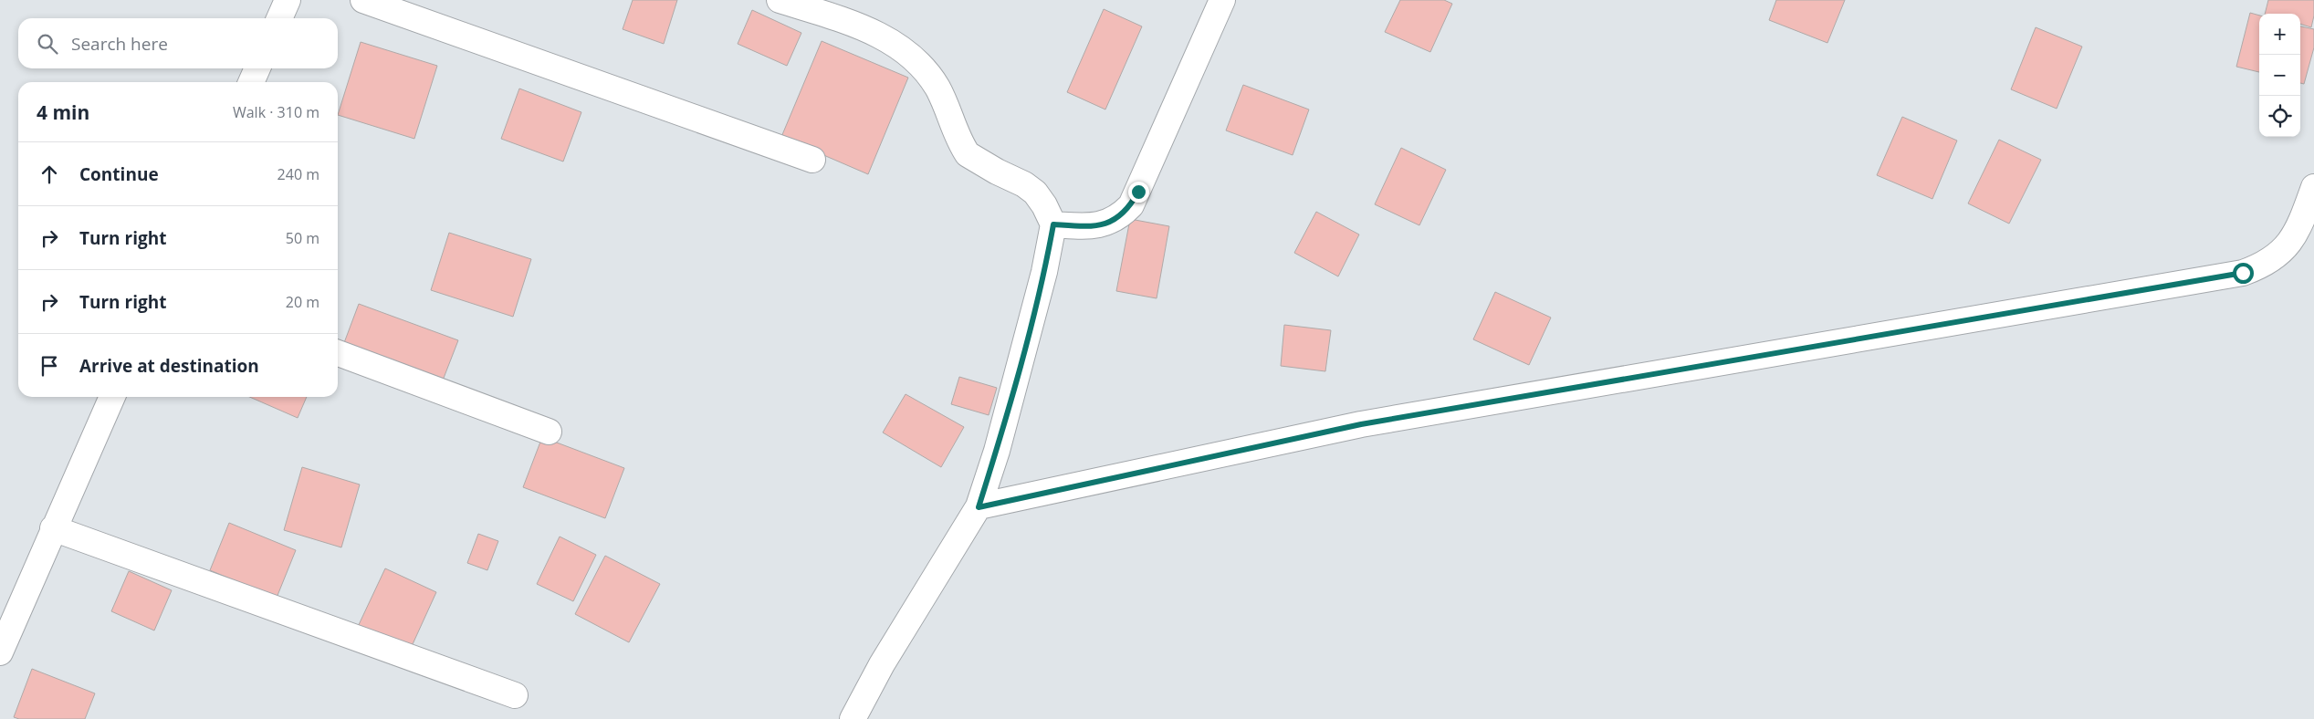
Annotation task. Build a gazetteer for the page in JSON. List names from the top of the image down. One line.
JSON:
{"page":{"map_buttons":["+","−"],"search":"Search here","heading":["4 min","Walk · 310 m"],"list":[["Continue","240 m"],["Turn right","50 m"],["Turn right","20 m"],"Arrive at destination"]}}
